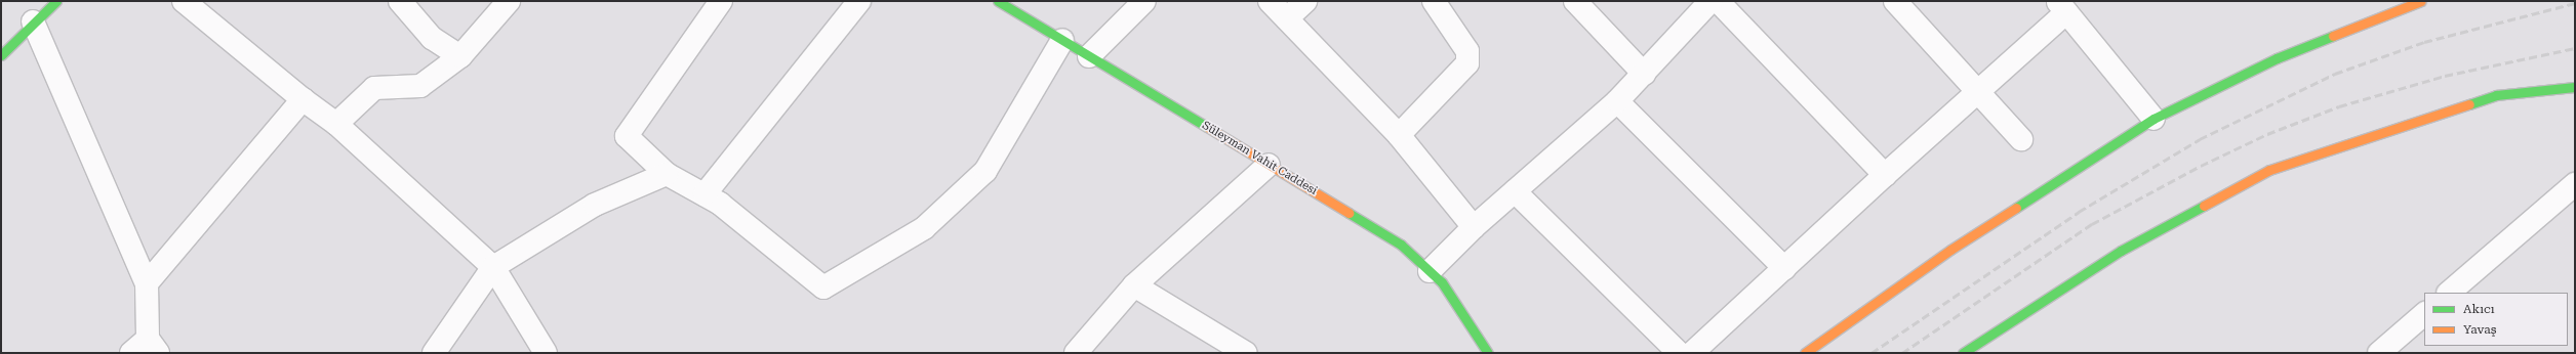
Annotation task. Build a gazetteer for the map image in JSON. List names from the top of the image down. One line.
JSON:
{"streets":{"main road":["Süleyman Vahit Caddesi"]},"legend":["Akıcı","Yavaş"]}
